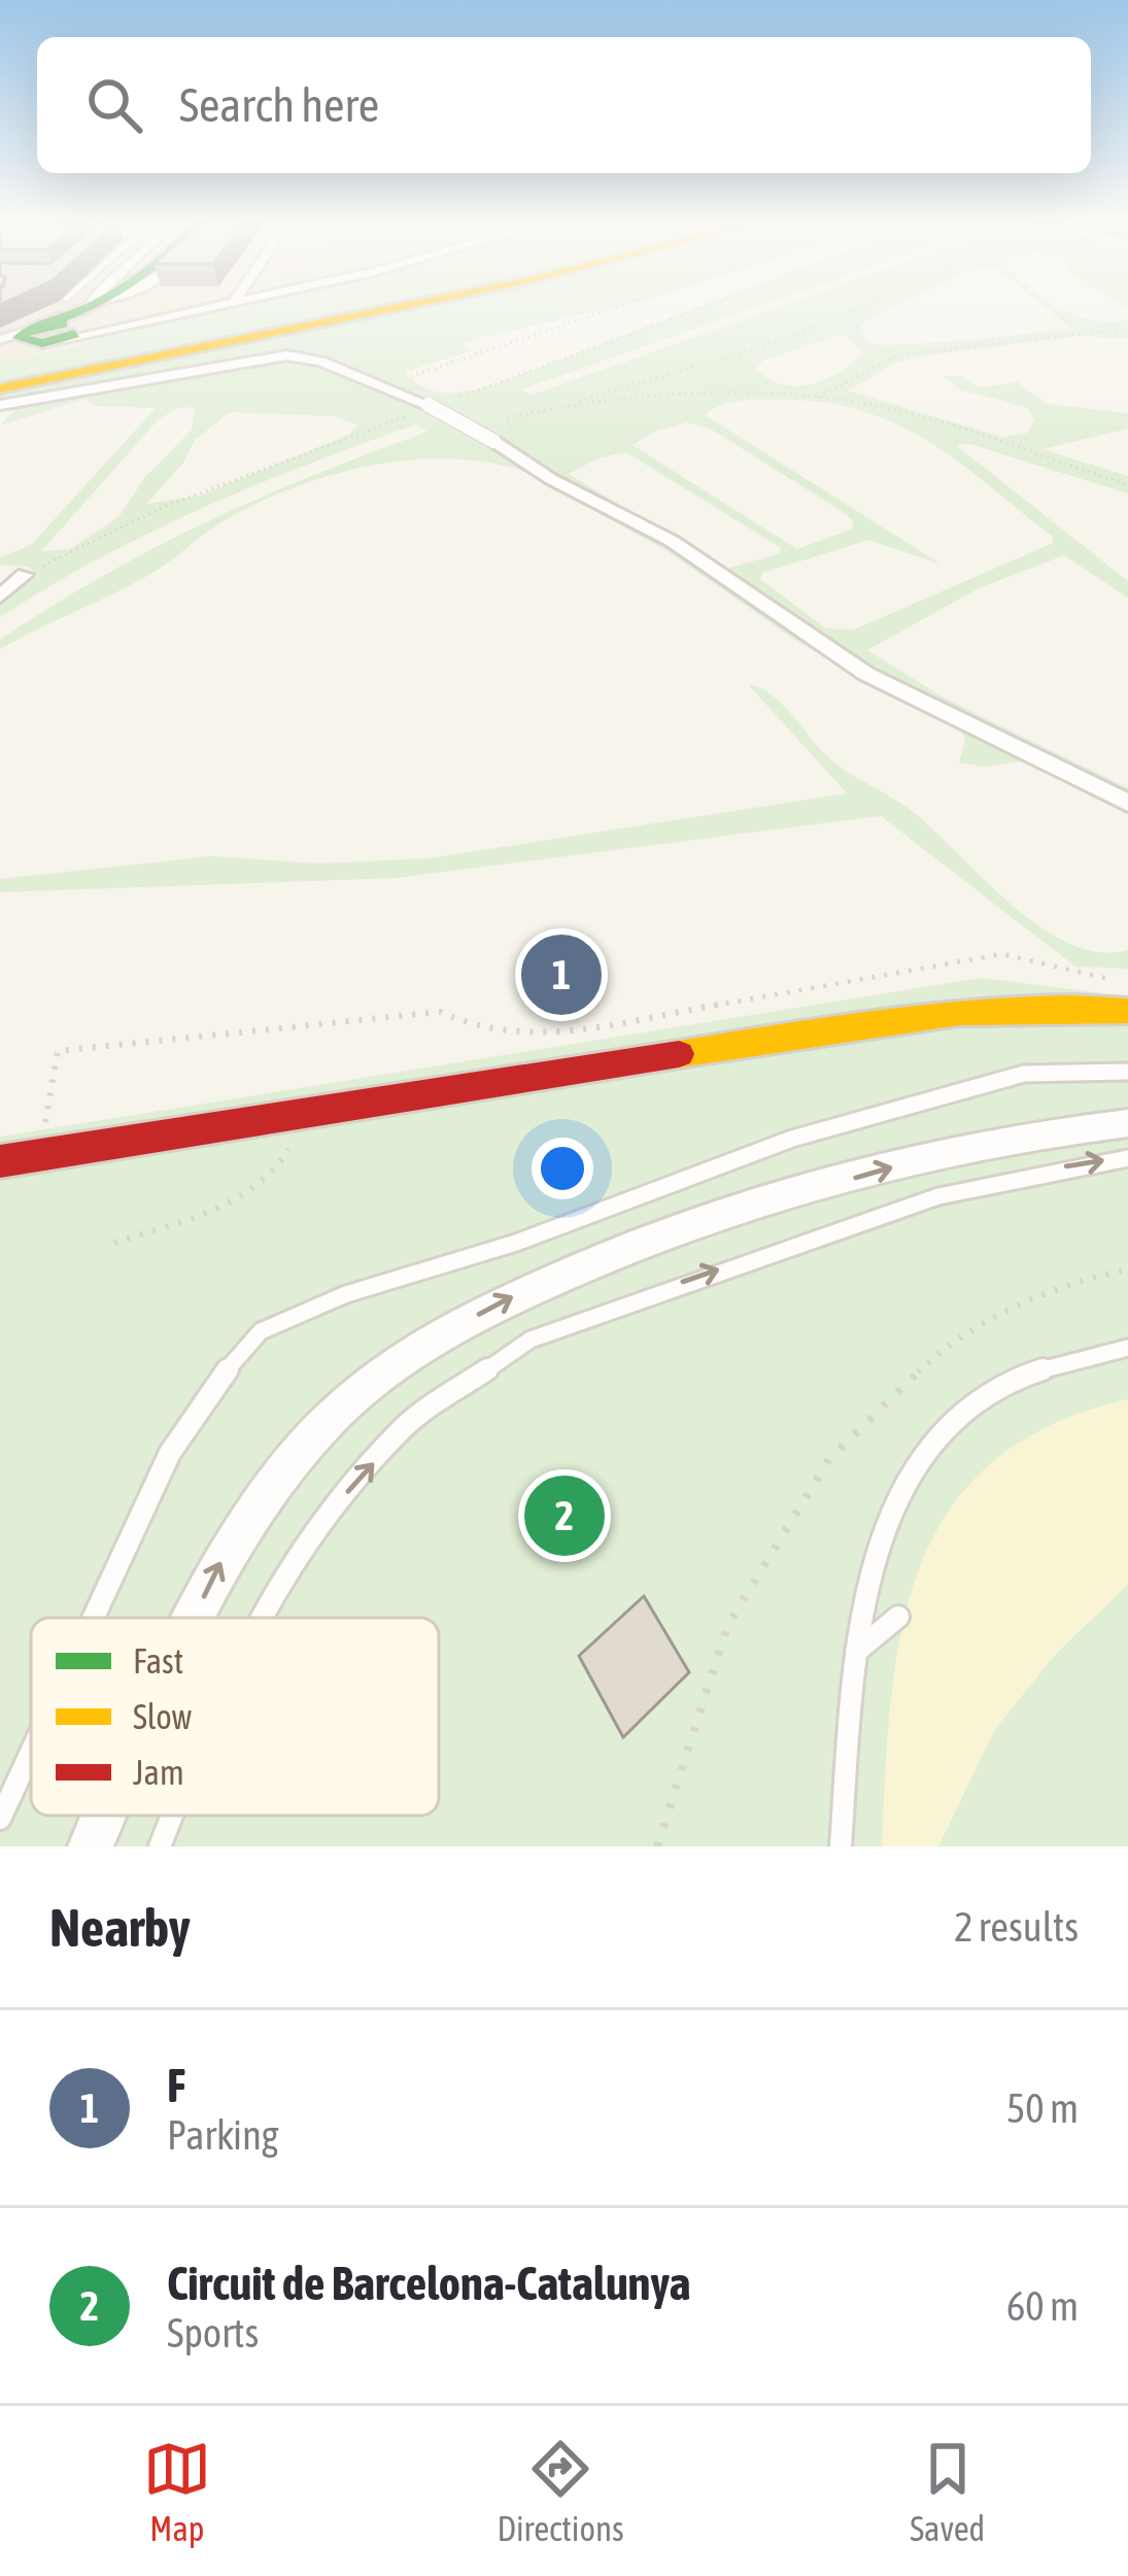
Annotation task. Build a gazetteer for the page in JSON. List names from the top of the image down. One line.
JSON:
{"legend":["Fast","Slow","Jam"],"page":{"search":"Search here","pins":["1","2"],"heading":["Nearby","2 results"],"list":[{"mark":"1","name":"F","note":"Parking","value":"50 m"},{"mark":"2","name":"Circuit de Barcelona-Catalunya","note":"Sports","value":"60 m"}],"nav":["Map","Directions","Saved"]}}
